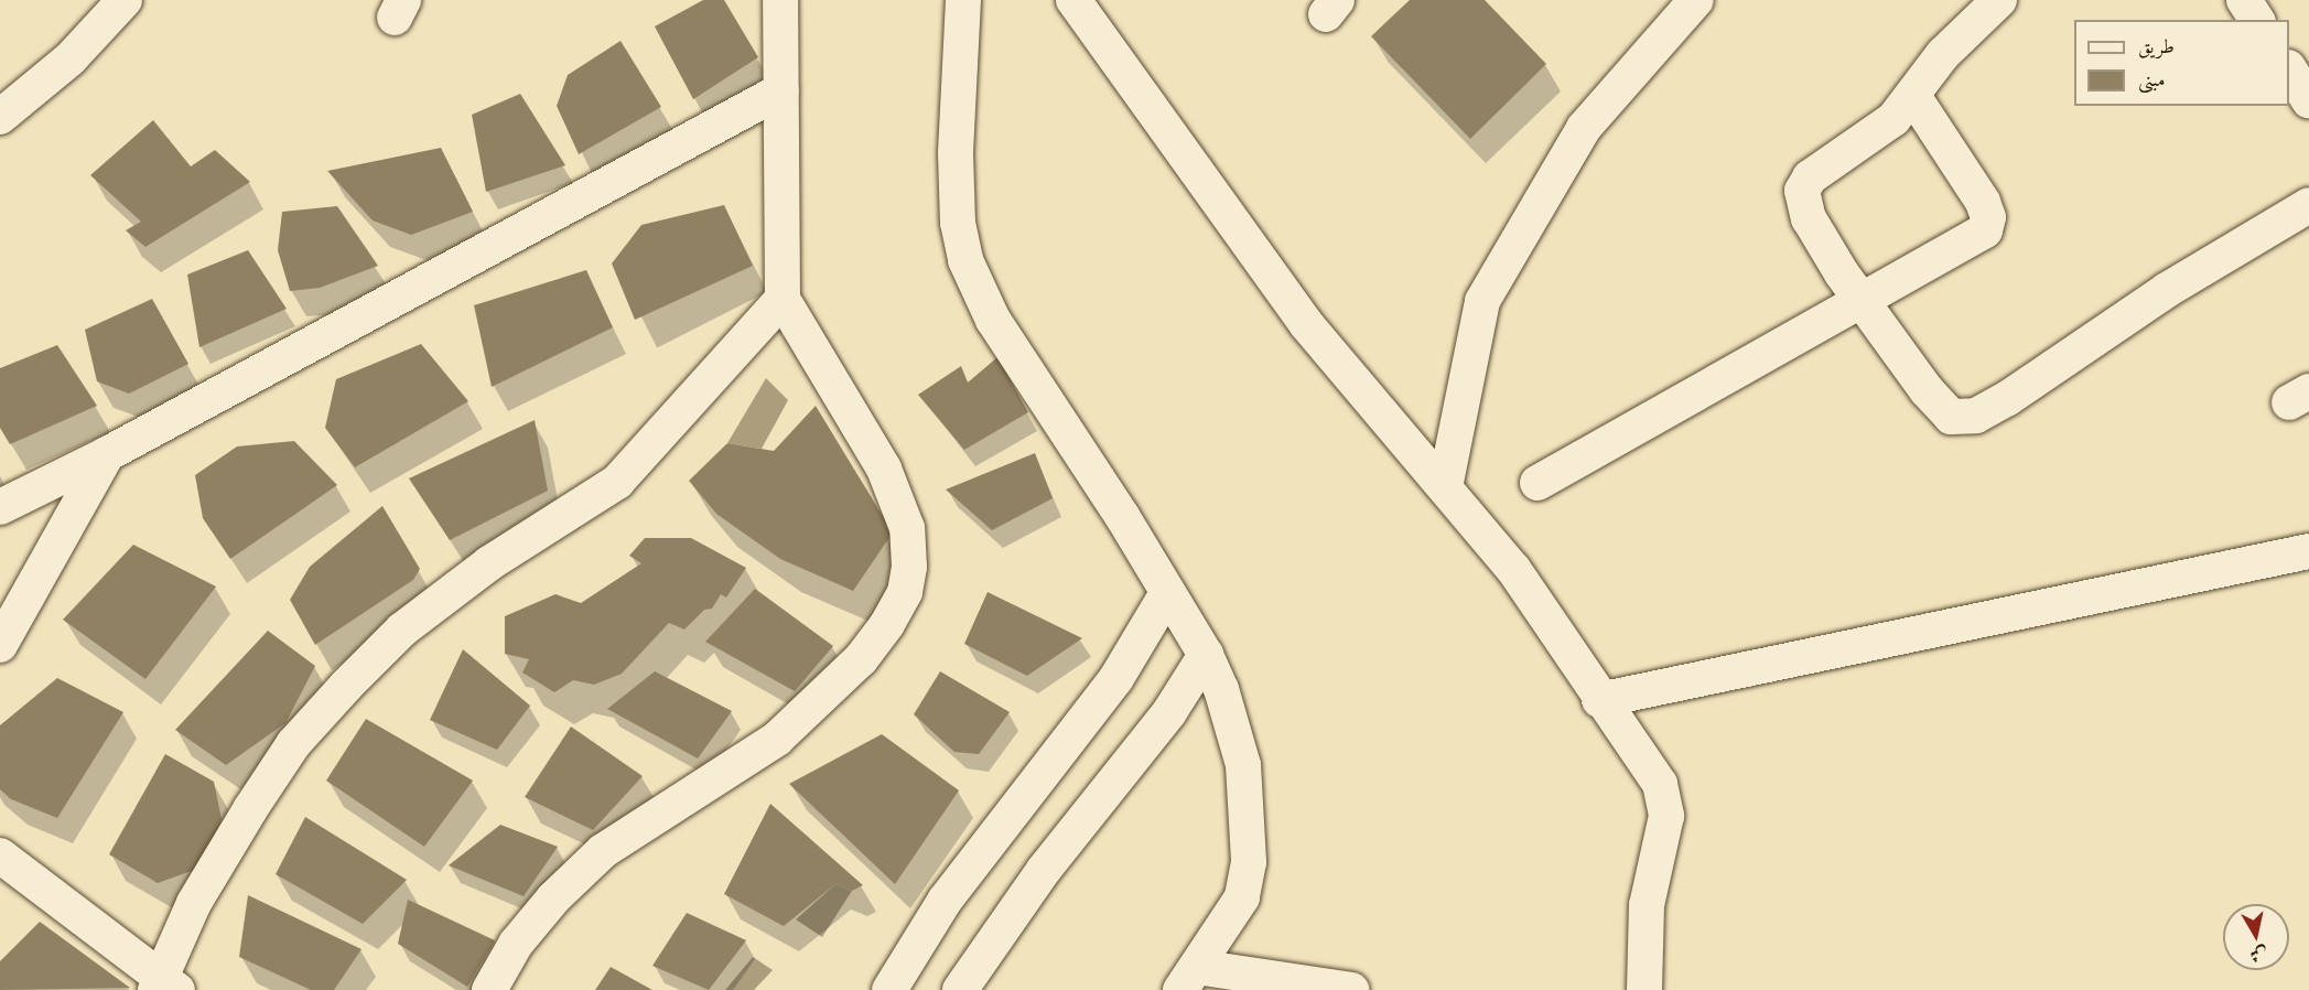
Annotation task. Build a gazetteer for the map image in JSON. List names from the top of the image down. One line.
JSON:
{"legend":["طريق","مبنى"],"north":"bottom"}
